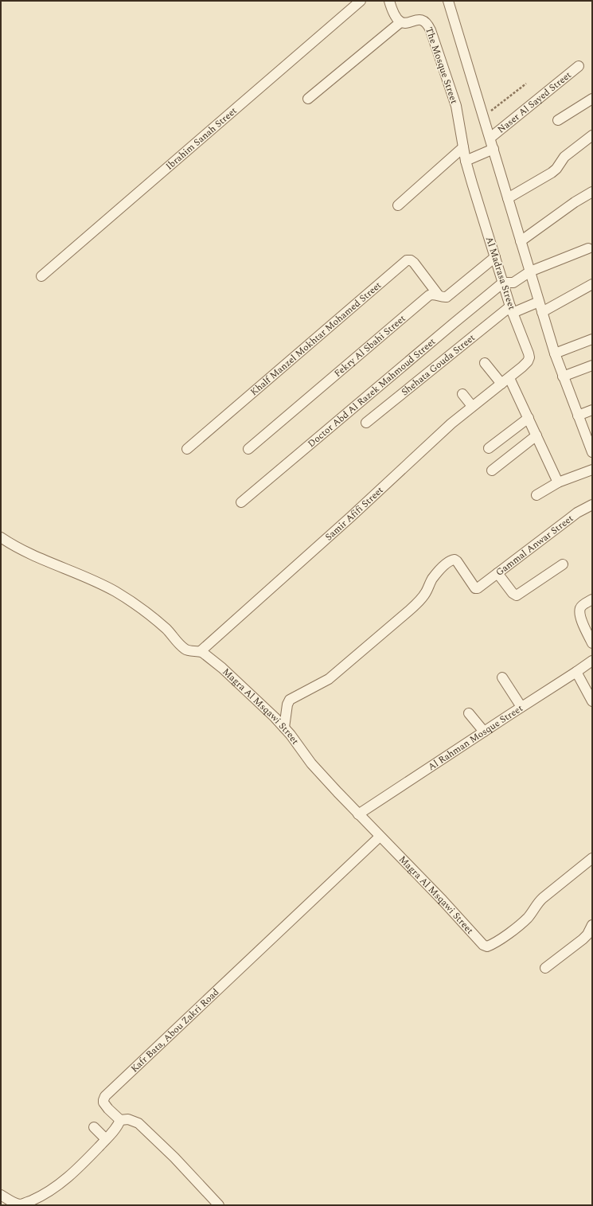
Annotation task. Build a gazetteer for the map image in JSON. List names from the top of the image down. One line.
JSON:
{"streets":{"street":["The Mosque Street","Naser Al Sayed Street","Ibrahim Sanah Street","Al Madrasa Street","Khalf Manzel Mokhtar Mohamed Street","Fekry Al Sbahi Street","Shehata Gouda Street","Doctor Abd Al Razek Mahmoud Street","Samir Afifi Street","Gammal Anwar Street","Magra Al Msqawi Street","Al Rahman Mosque Street","Kafr Bata, Abou Zakri Road"]},"crossings":[["The Mosque Street","Al Madrasa Street"],["Al Madrasa Street","Fekry Al Sbahi Street"],["Al Madrasa Street","Shehata Gouda Street"],["Al Madrasa Street","Doctor Abd Al Razek Mahmoud Street"],["Al Madrasa Street","Samir Afifi Street"],["Khalf Manzel Mokhtar Mohamed Street","Fekry Al Sbahi Street"],["Samir Afifi Street","Magra Al Msqawi Street"],["Gammal Anwar Street","Magra Al Msqawi Street"],["Magra Al Msqawi Street","Al Rahman Mosque Street"],["Magra Al Msqawi Street","Kafr Bata, Abou Zakri Road"]]}
